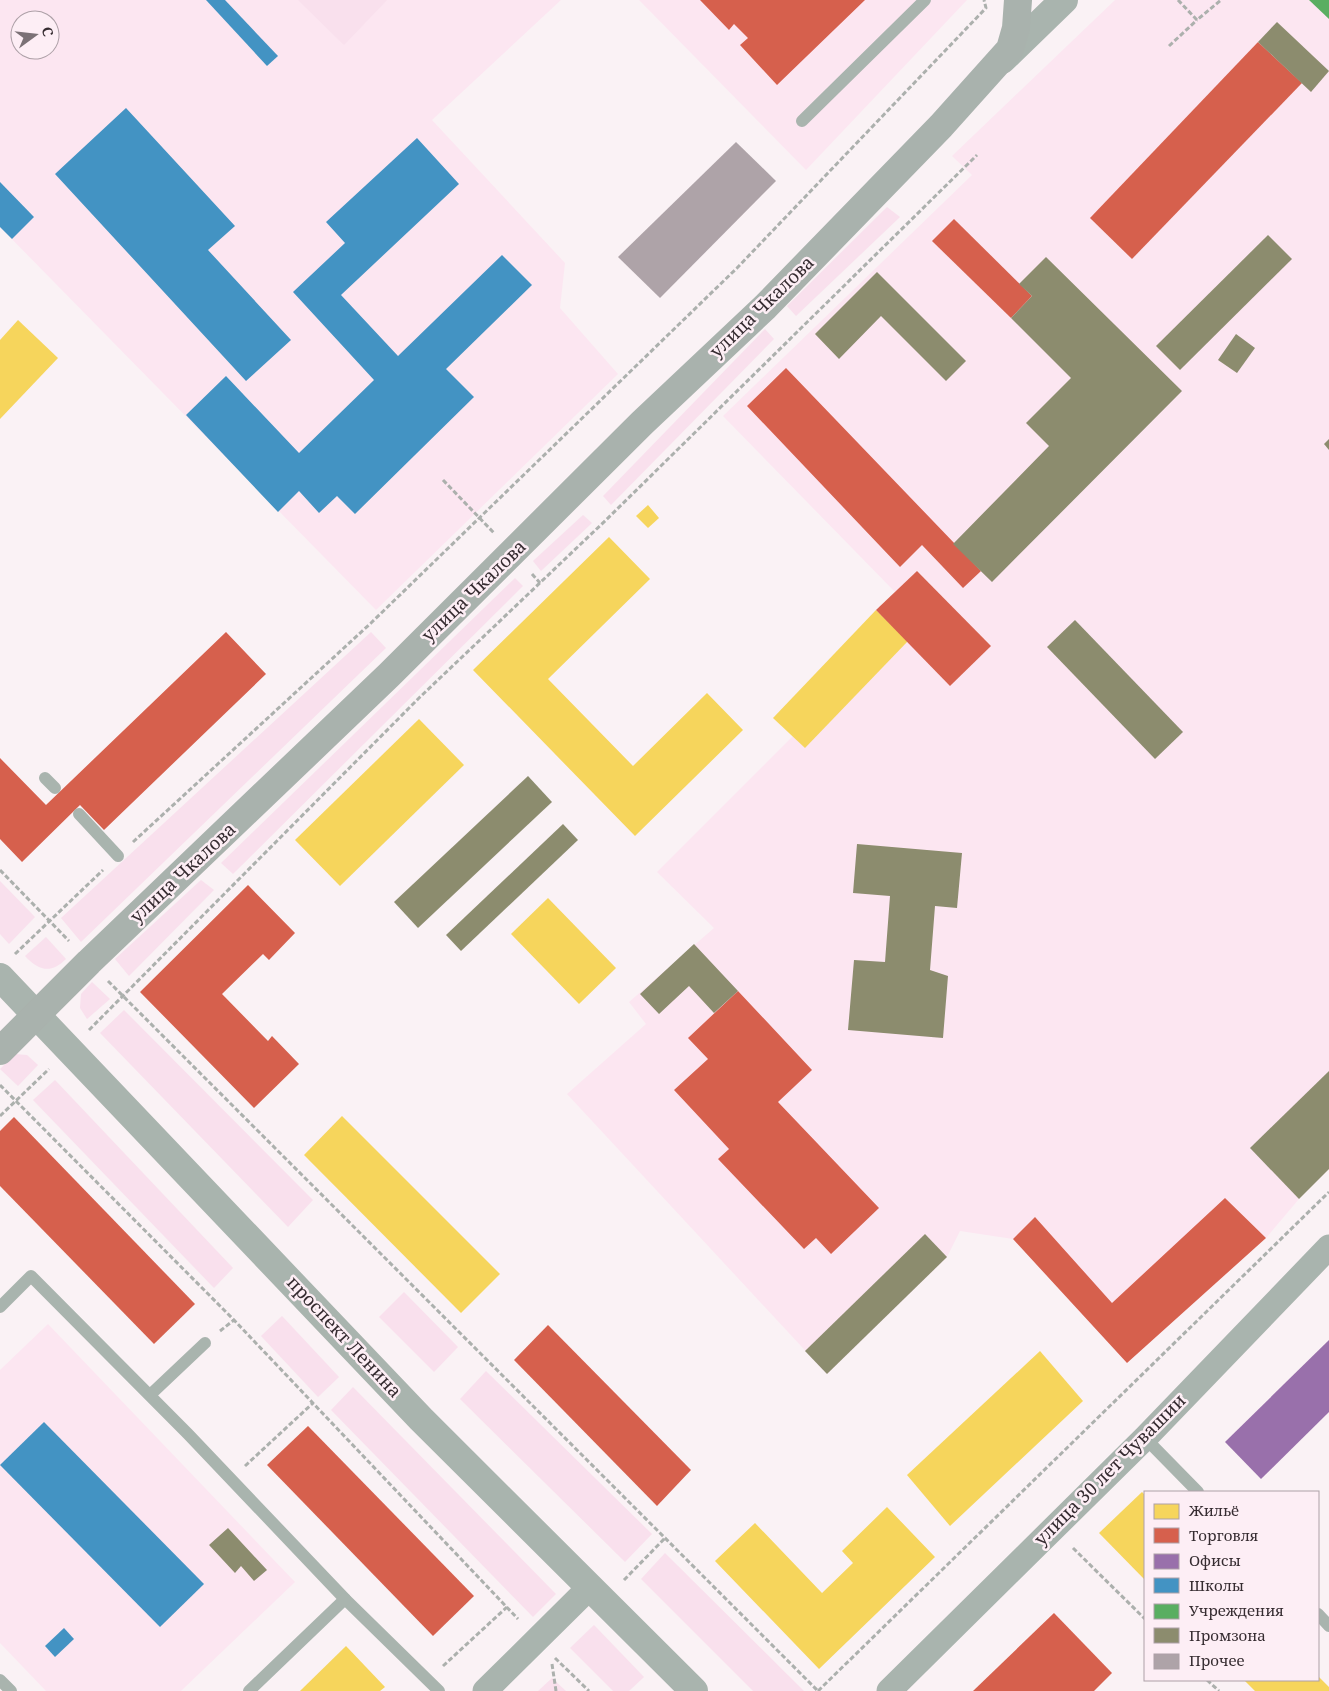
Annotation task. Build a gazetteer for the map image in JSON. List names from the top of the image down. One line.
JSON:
{"streets":{"main road":["улица Чкалова"],"street":["проспект Ленина","улица 30 лет Чувашии"]},"crossings":[["улица Чкалова","проспект Ленина"]],"legend":["Жильё","Торговля","Офисы","Школы","Учреждения","Промзона","Прочее"],"north":"right"}
